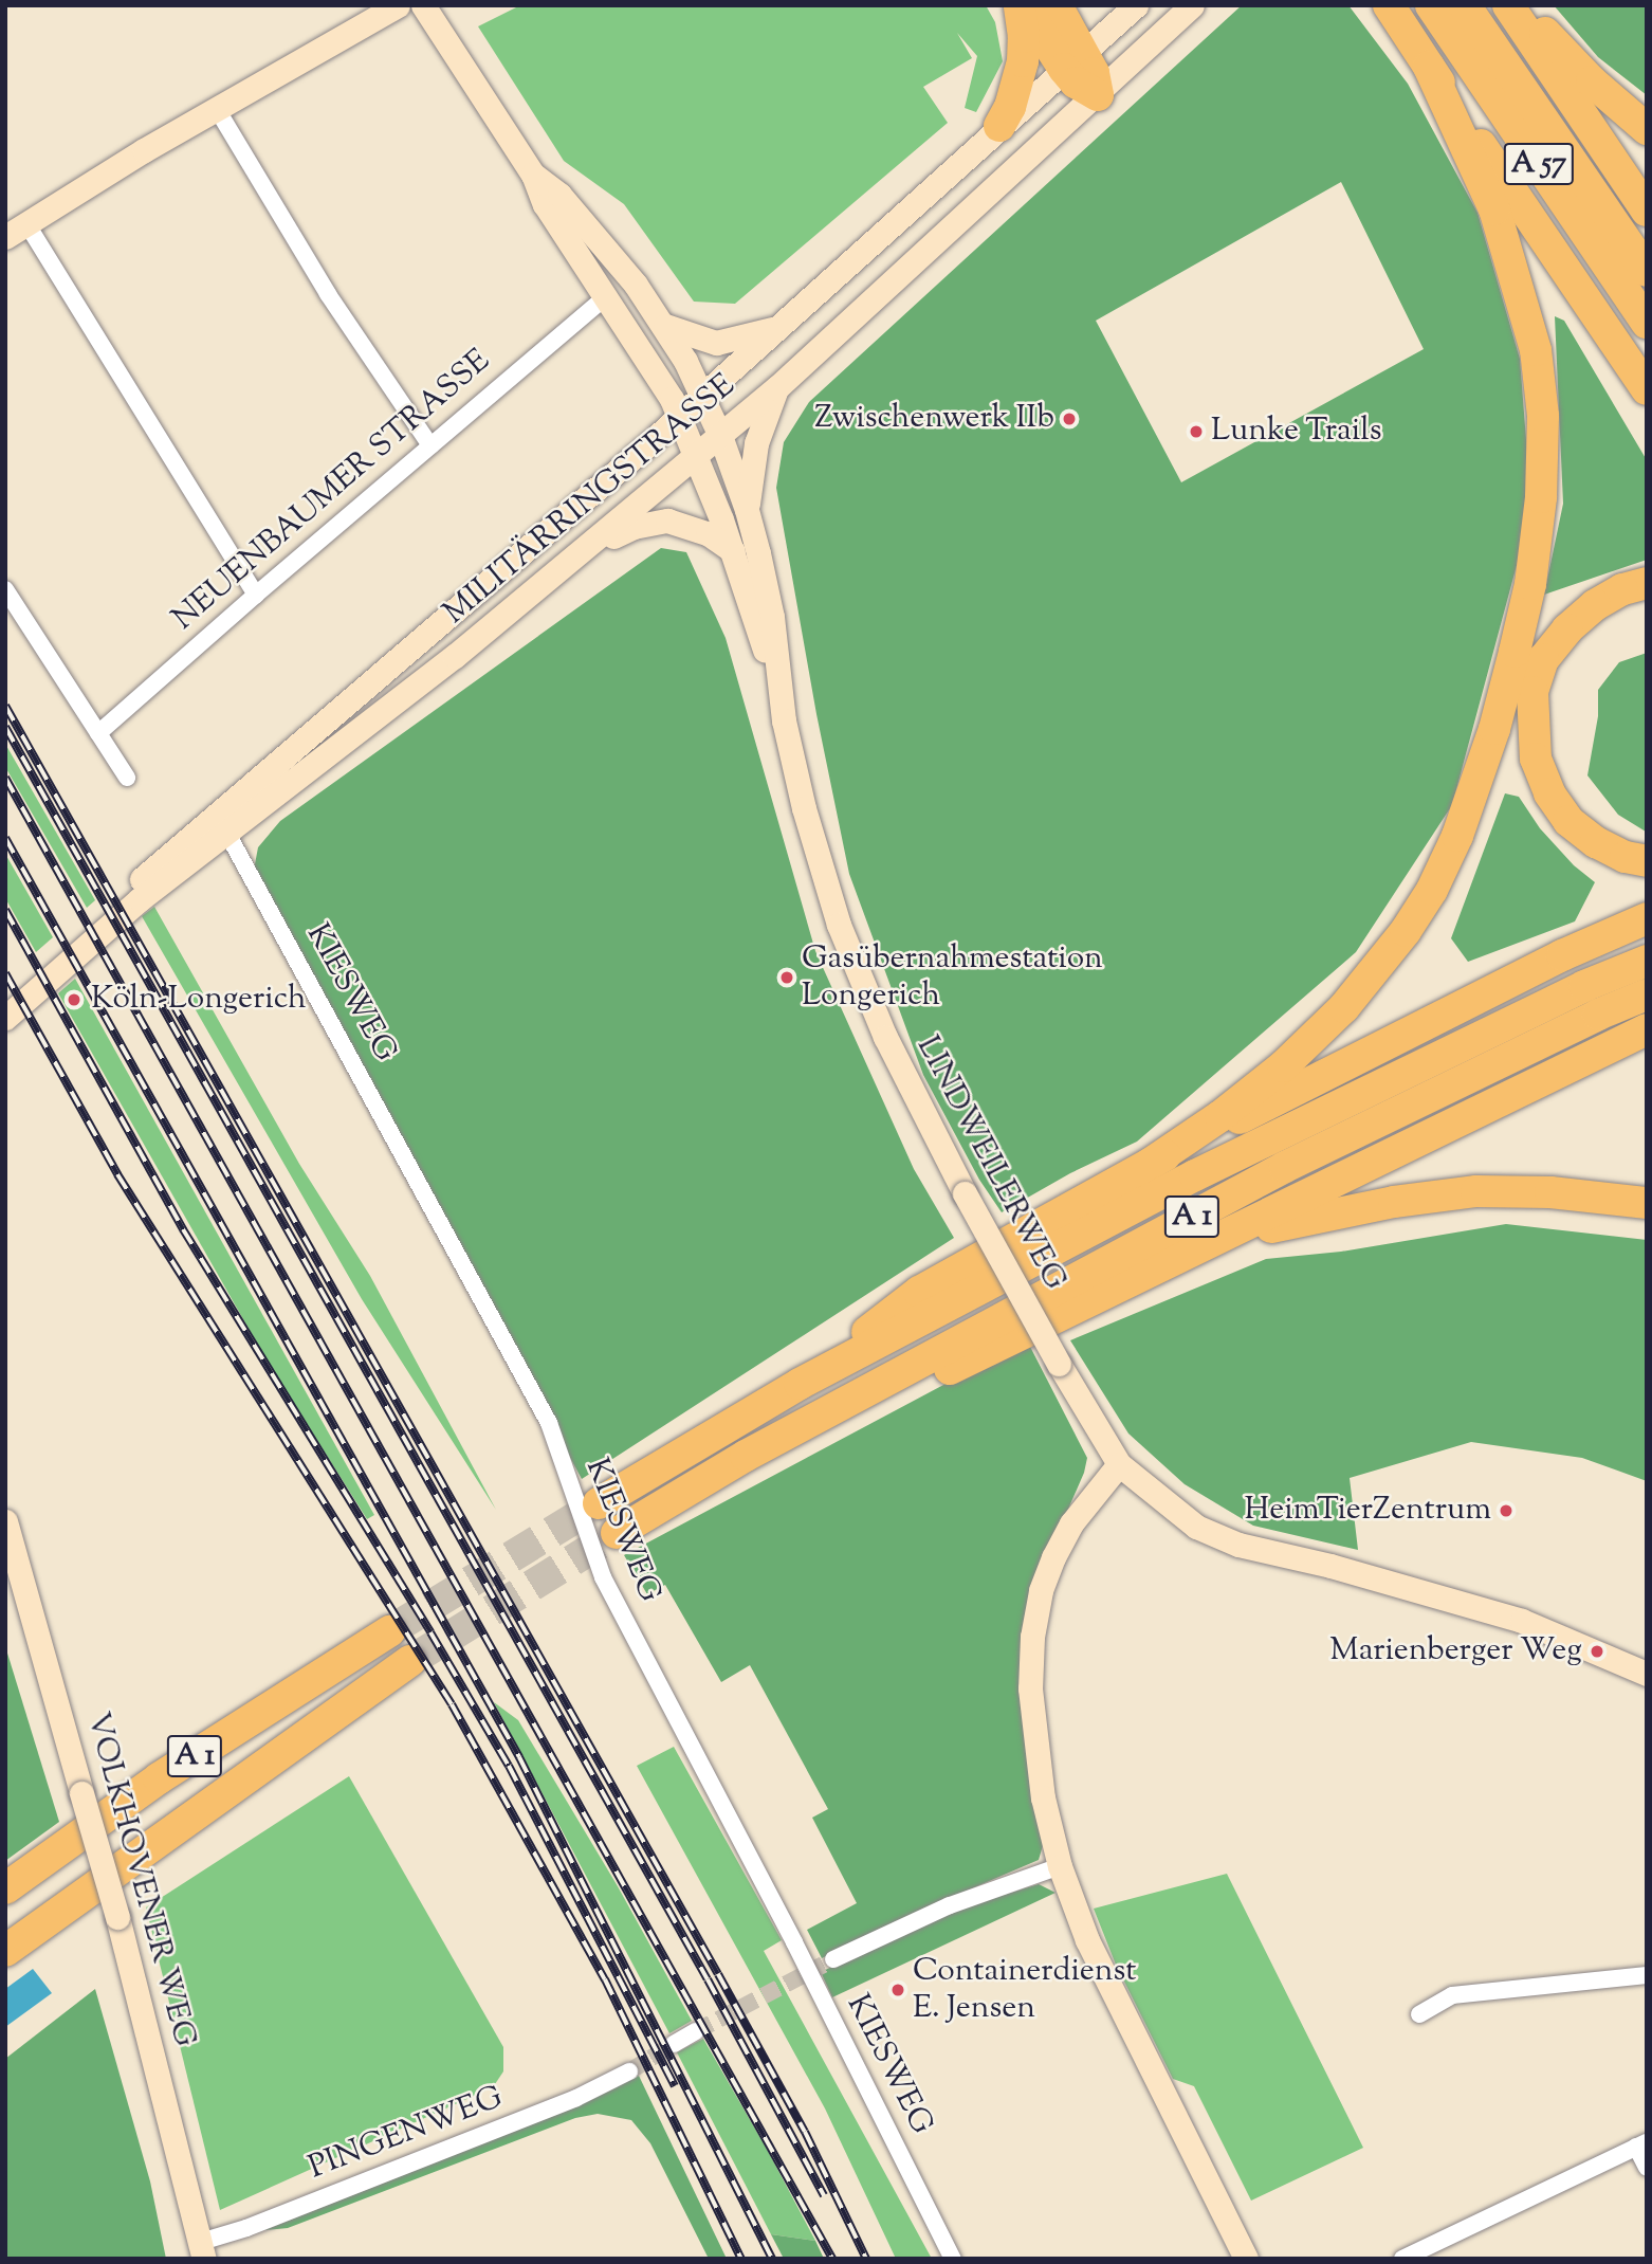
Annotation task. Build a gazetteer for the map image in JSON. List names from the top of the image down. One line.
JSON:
{"streets":{"highway":["A 57","A 1"],"street":["NEUENBAUMER STRASSE","MILITÄRRINGSTRASSE","KIESWEG","LINDWEILERWEG","VOLKHOVENER WEG","PINGENWEG"]},"crossings":[["NEUENBAUMER STRASSE","LINDWEILERWEG"],["MILITÄRRINGSTRASSE","KIESWEG"],["MILITÄRRINGSTRASSE","LINDWEILERWEG"],["VOLKHOVENER WEG","PINGENWEG"]],"places":["Zwischenwerk IIb","Lunke Trails","Gasübernahmestation Longerich","Köln-Longerich","HeimTierZentrum","Marienberger Weg","Containerdienst E. Jensen"]}
